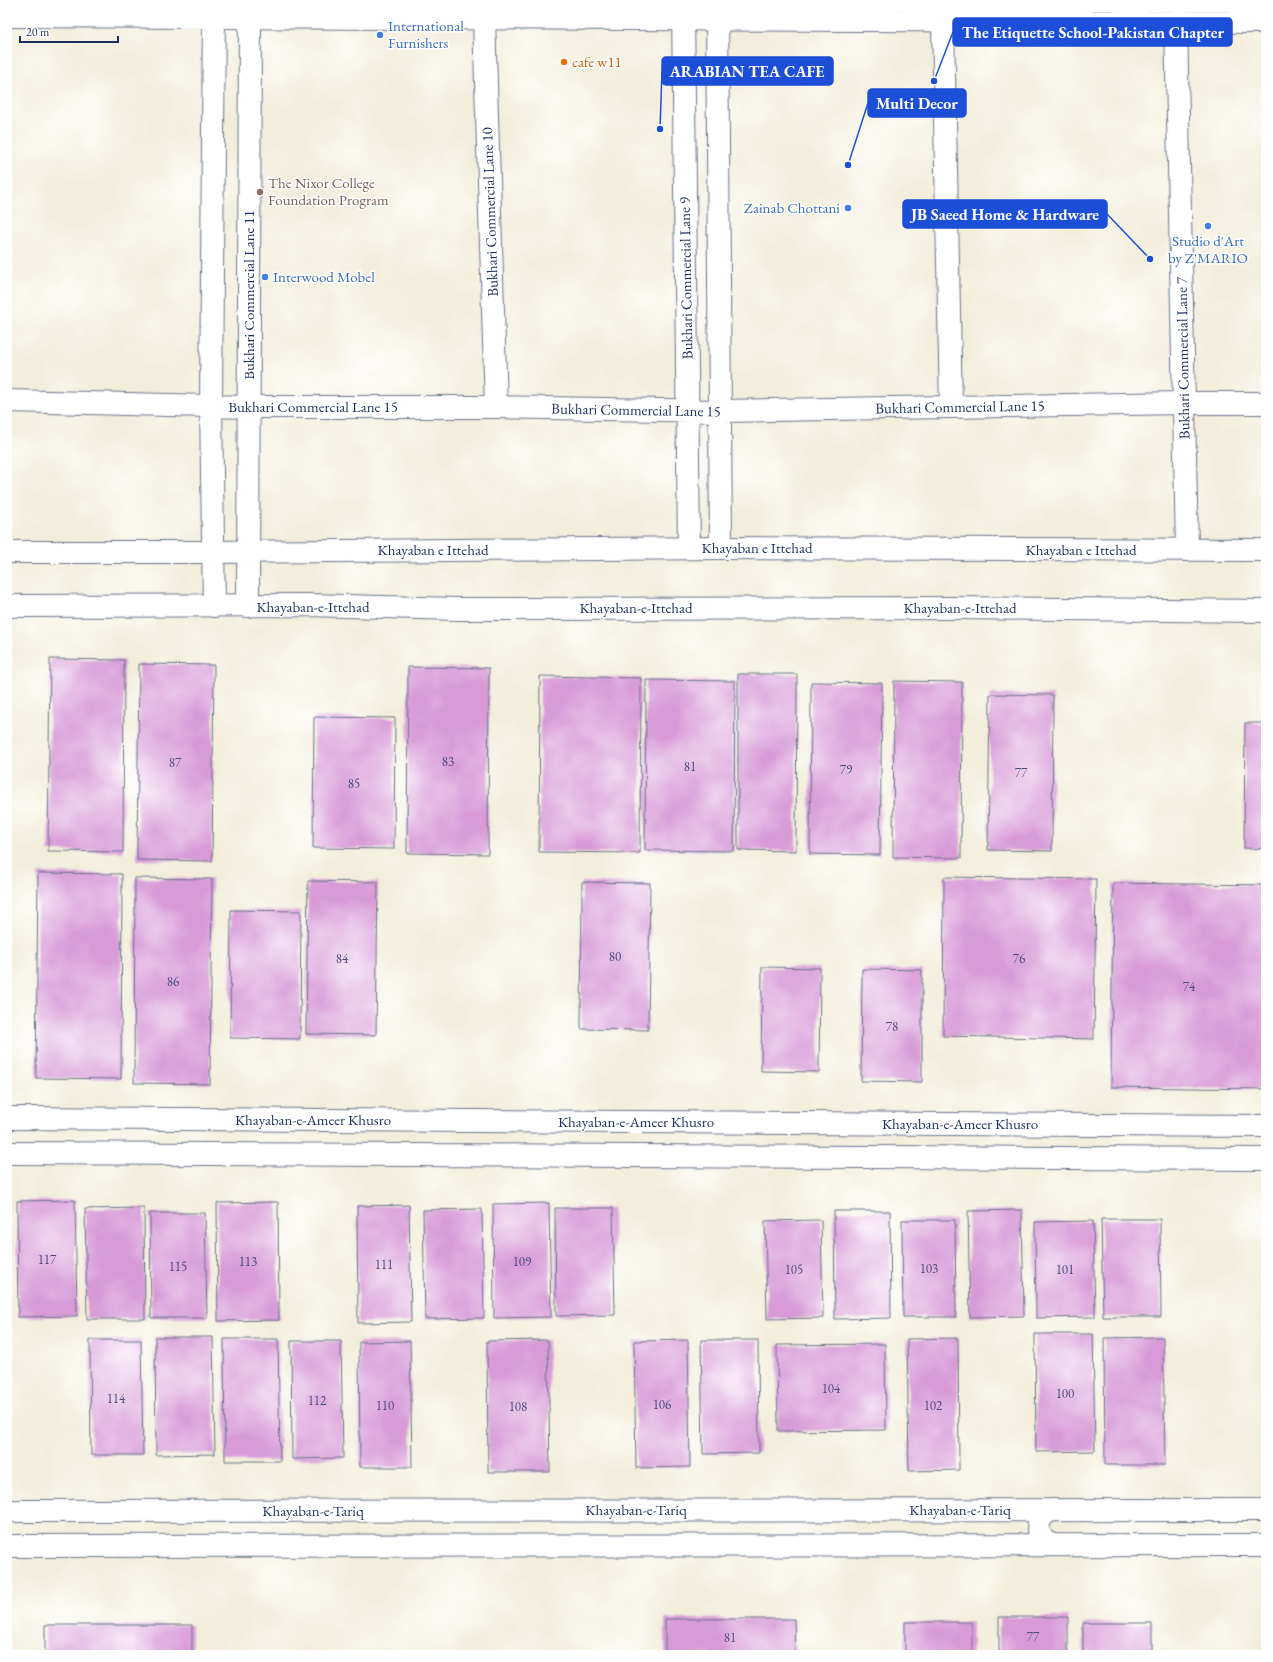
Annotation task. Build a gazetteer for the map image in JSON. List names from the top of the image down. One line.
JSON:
{"streets":{"street":["Bukhari Commercial Lane 10","Bukhari Commercial Lane 9","Bukhari Commercial Lane 11","Bukhari Commercial Lane 7","Bukhari Commercial Lane 15","Khayaban e Ittehad","Khayaban-e-Ittehad","Khayaban-e-Ameer Khusro","Khayaban-e-Tariq"]},"crossings":[["Bukhari Commercial Lane 10","Bukhari Commercial Lane 15"],["Bukhari Commercial Lane 9","Bukhari Commercial Lane 15"],["Bukhari Commercial Lane 9","Khayaban e Ittehad"],["Bukhari Commercial Lane 11","Bukhari Commercial Lane 15"],["Bukhari Commercial Lane 11","Khayaban e Ittehad"],["Bukhari Commercial Lane 11","Khayaban-e-Ittehad"],["Bukhari Commercial Lane 7","Bukhari Commercial Lane 15"],["Bukhari Commercial Lane 7","Khayaban e Ittehad"]],"places":["International Furnishers","cafe w11","The Etiquette School-Pakistan Chapter","ARABIAN TEA CAFE","Multi Decor","The Nixor College Foundation Program","Zainab Chottani","Studio d'Art by Z'MARIO","JB Saeed Home & Hardware","Interwood Mobel"],"house_numbers":["83","87","81","79","77","85","80","84","76","86","74","78","117","113","109","111","115","103","105","101","104","100","114","112","106","110","102","108","77","81"],"scale_bar":"20 m"}
